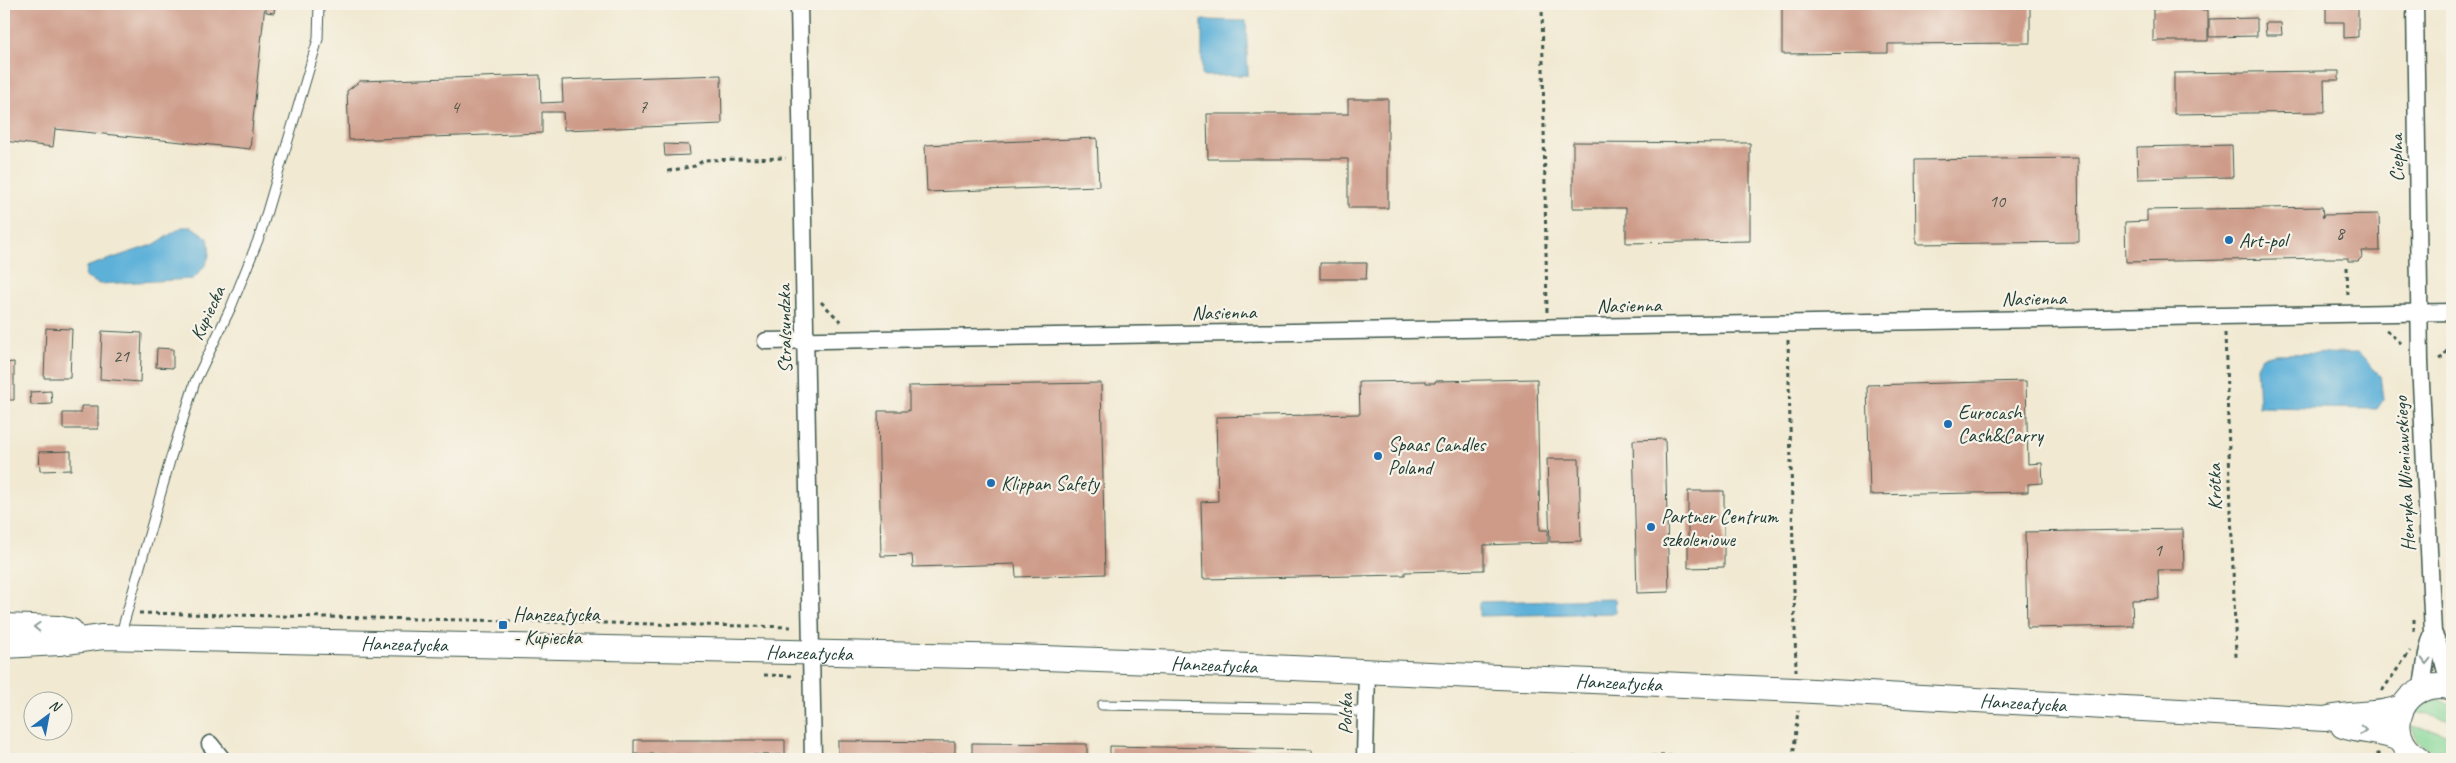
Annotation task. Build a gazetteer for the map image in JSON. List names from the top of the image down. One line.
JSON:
{"streets":{"street":["Cieplna","Nasienna","Stralsundzka","Henryka Wieniawskiego","Hanzeatycka","Polska"],"lane":["Kupiecka"],"path":["Krótka"]},"crossings":[["Cieplna","Nasienna"],["Cieplna","Henryka Wieniawskiego"],["Nasienna","Stralsundzka"],["Nasienna","Henryka Wieniawskiego"],["Nasienna","Krótka"],["Kupiecka","Hanzeatycka"],["Stralsundzka","Hanzeatycka"],["Hanzeatycka","Polska"]],"places":{"other":["Art-pol","Eurocash Cash&Carry","Spaas Candles Poland","Klippan Safety","Partner Centrum szkoleniowe"],"transit":["Hanzeatycka - Kupiecka"]},"house_numbers":["4","7","10","8","21","1"],"north":"top right"}
